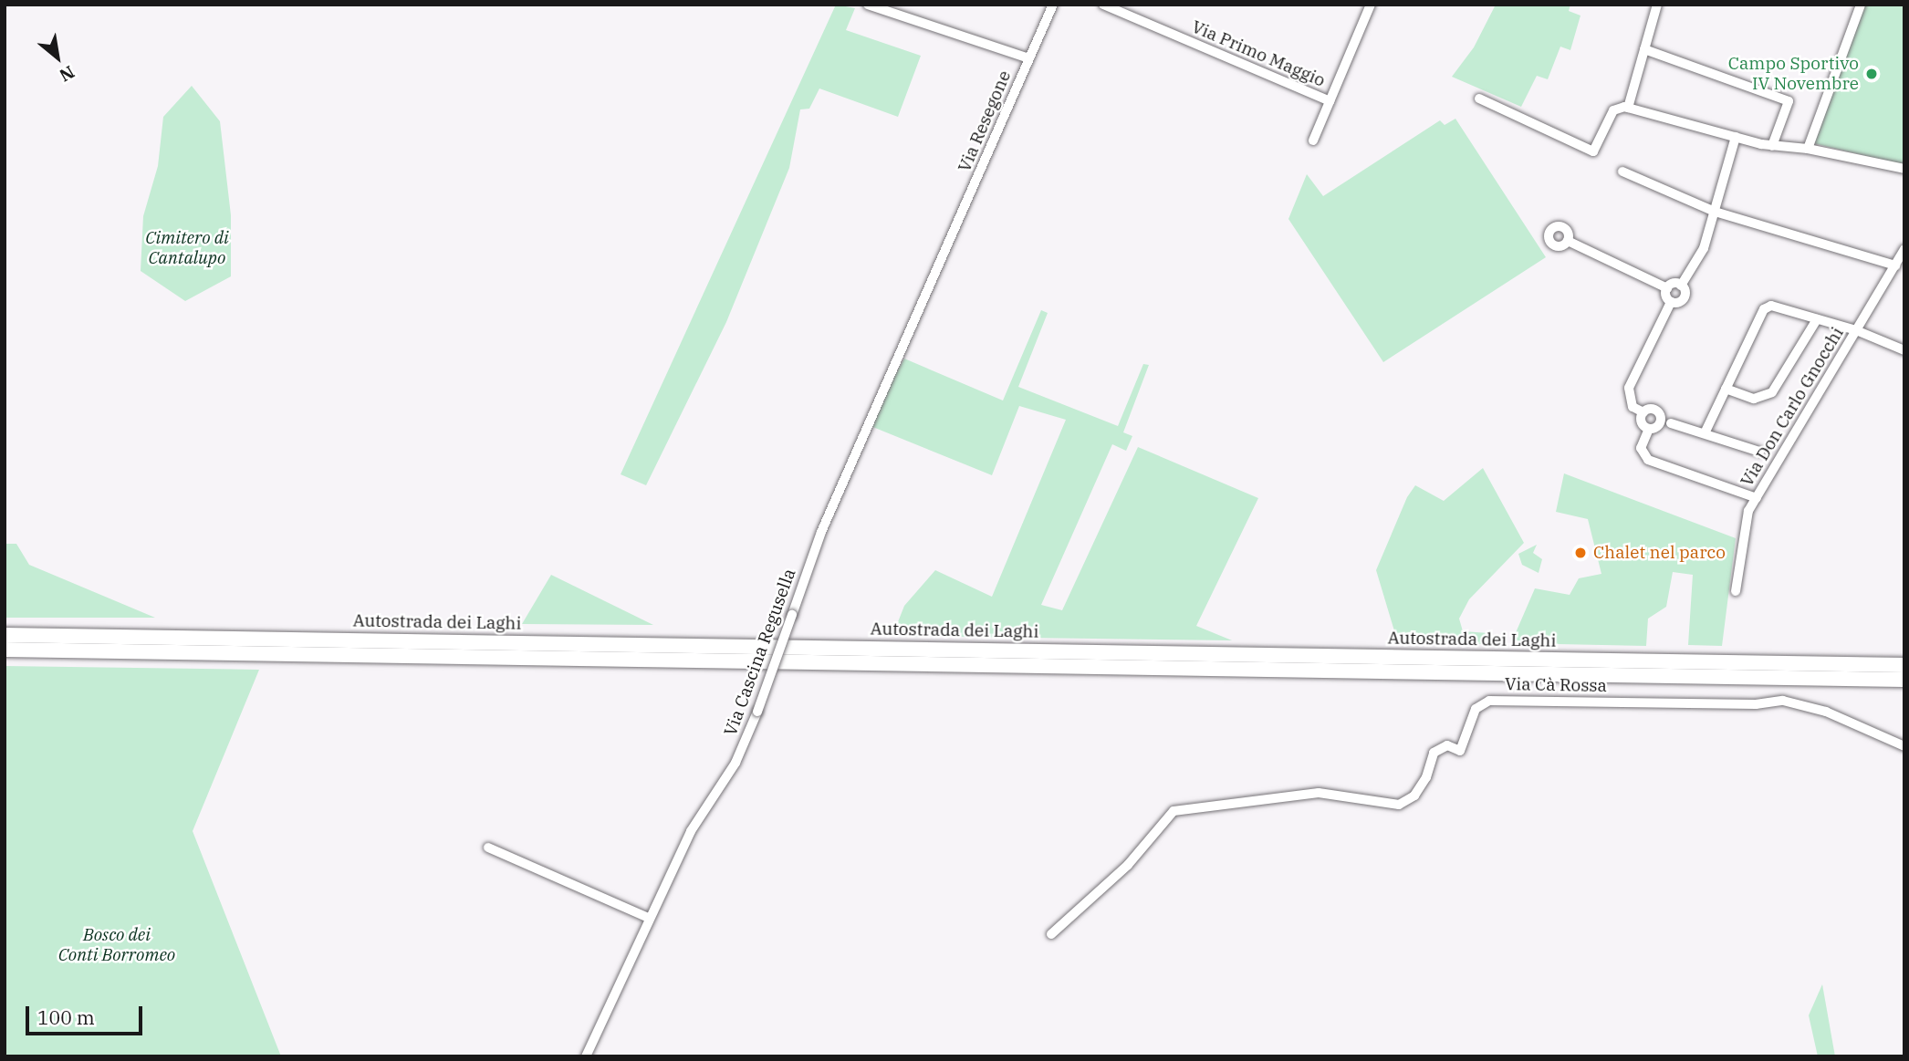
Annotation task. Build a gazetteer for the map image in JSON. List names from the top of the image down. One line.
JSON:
{"streets":{"highway":["Autostrada dei Laghi"],"street":["Via Primo Maggio","Via Resegone","Via Don Carlo Gnocchi","Via Cascina Regusella","Via Cà Rossa"]},"crossings":[["Via Resegone","Via Cascina Regusella"]],"parks":["Cimitero di Cantalupo","Bosco dei Conti Borromeo"],"places":["Campo Sportivo IV Novembre","Chalet nel parco"],"scale_bar":"100 m","north":"bottom right"}
